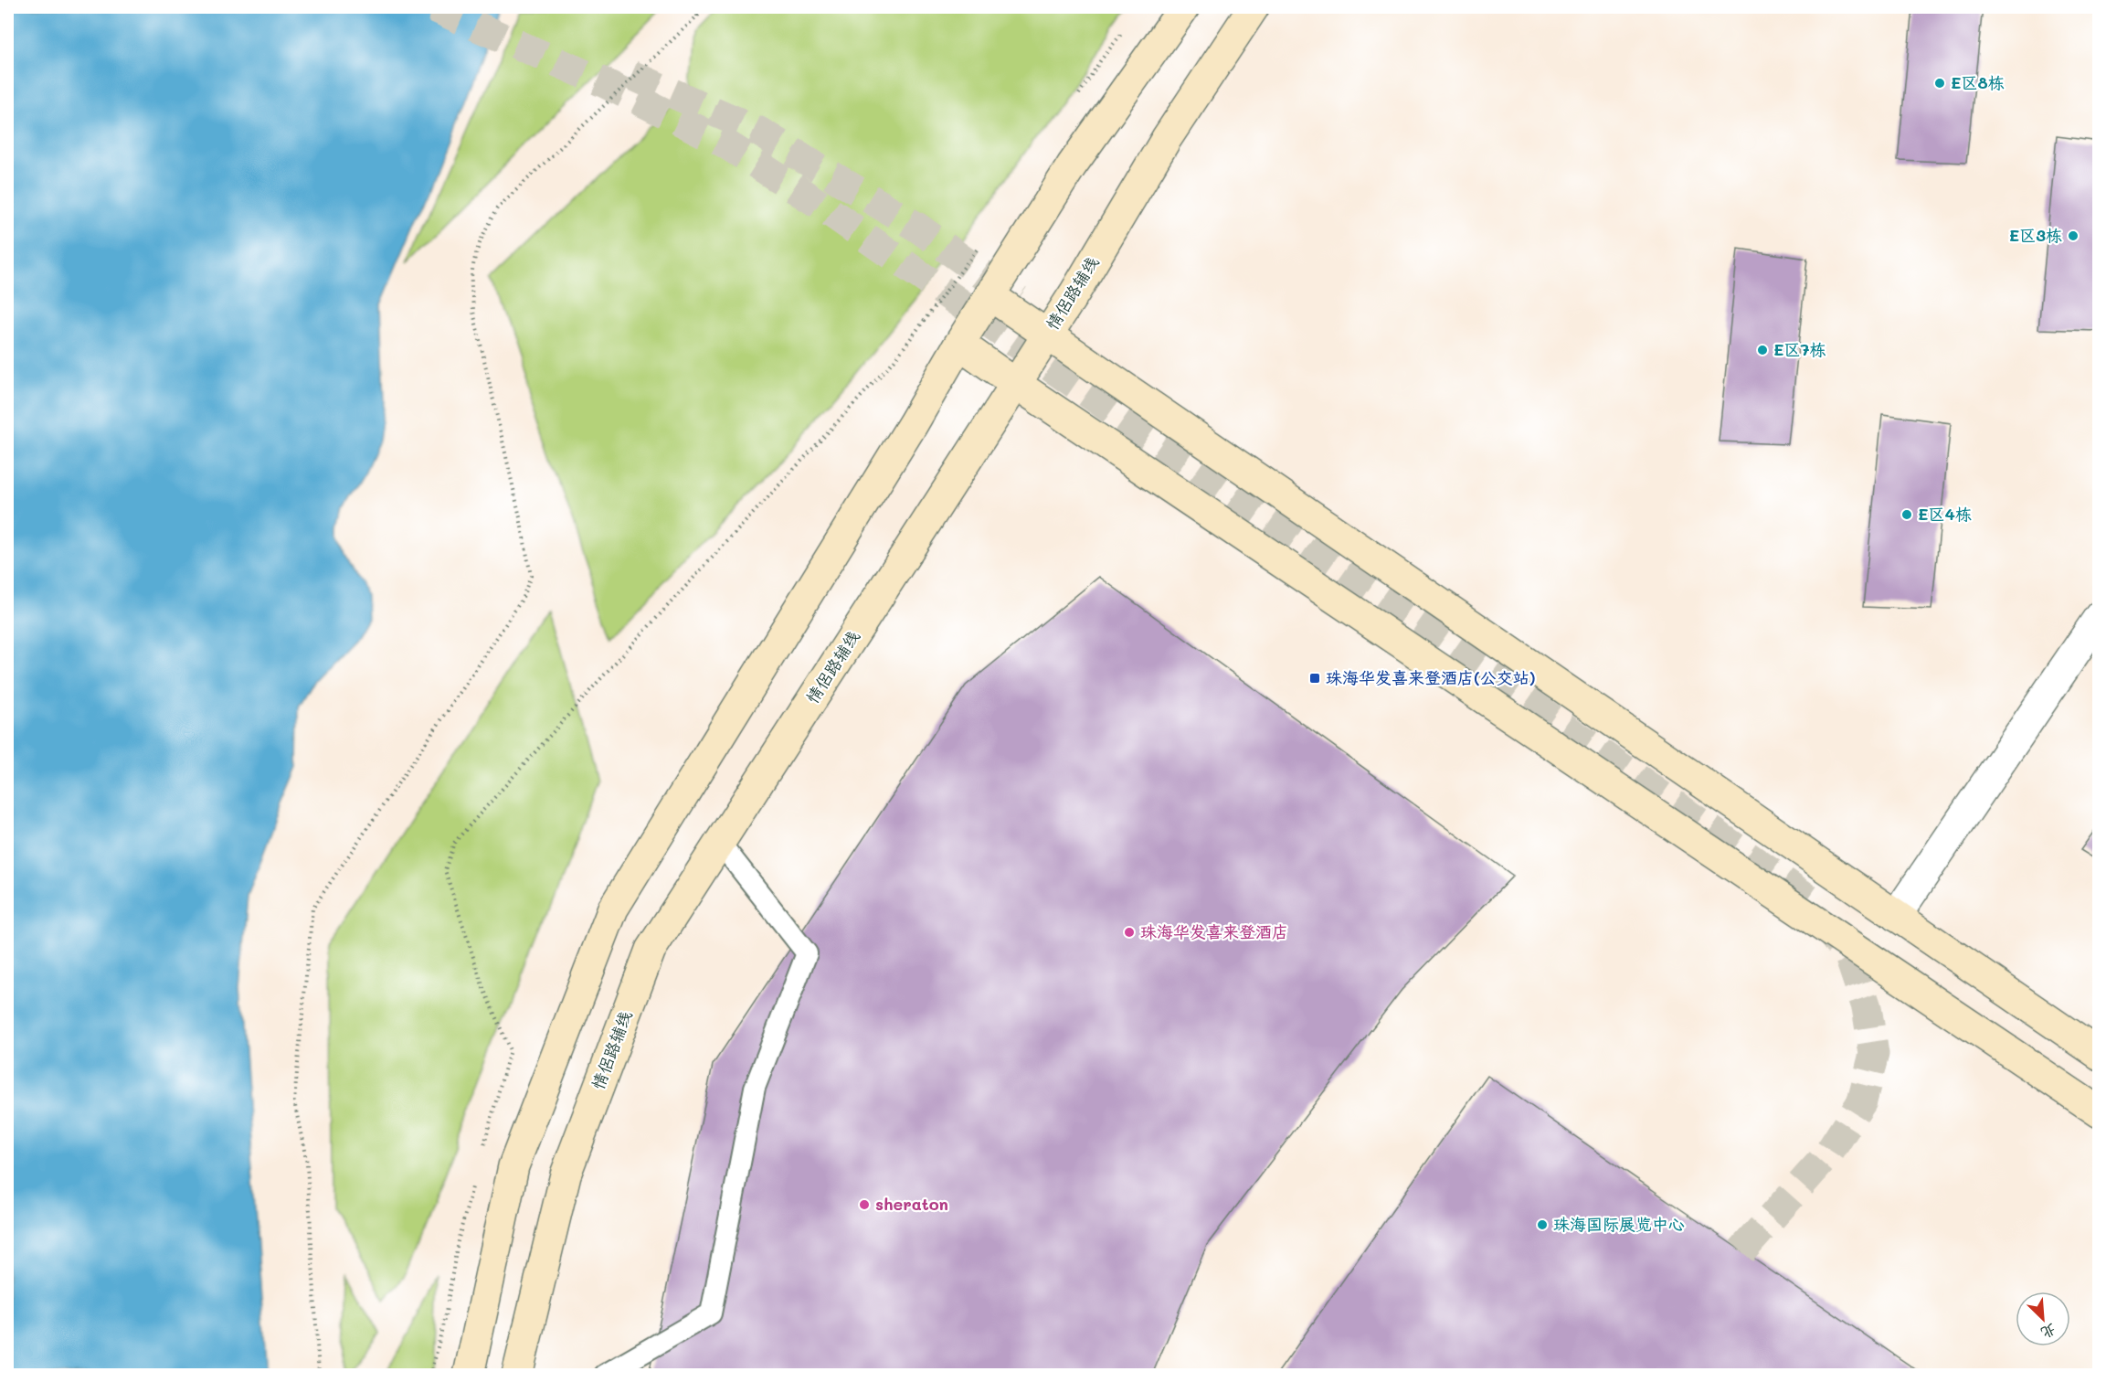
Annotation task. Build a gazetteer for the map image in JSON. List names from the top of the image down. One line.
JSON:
{"streets":{"main road":["情侣路辅线"]},"places":{"other":["E区8栋","E区3栋","E区7栋","E区4栋","珠海华发喜来登酒店","sheraton","珠海国际展览中心"],"transit":["珠海华发喜来登酒店(公交站)"]},"north":"bottom right"}
